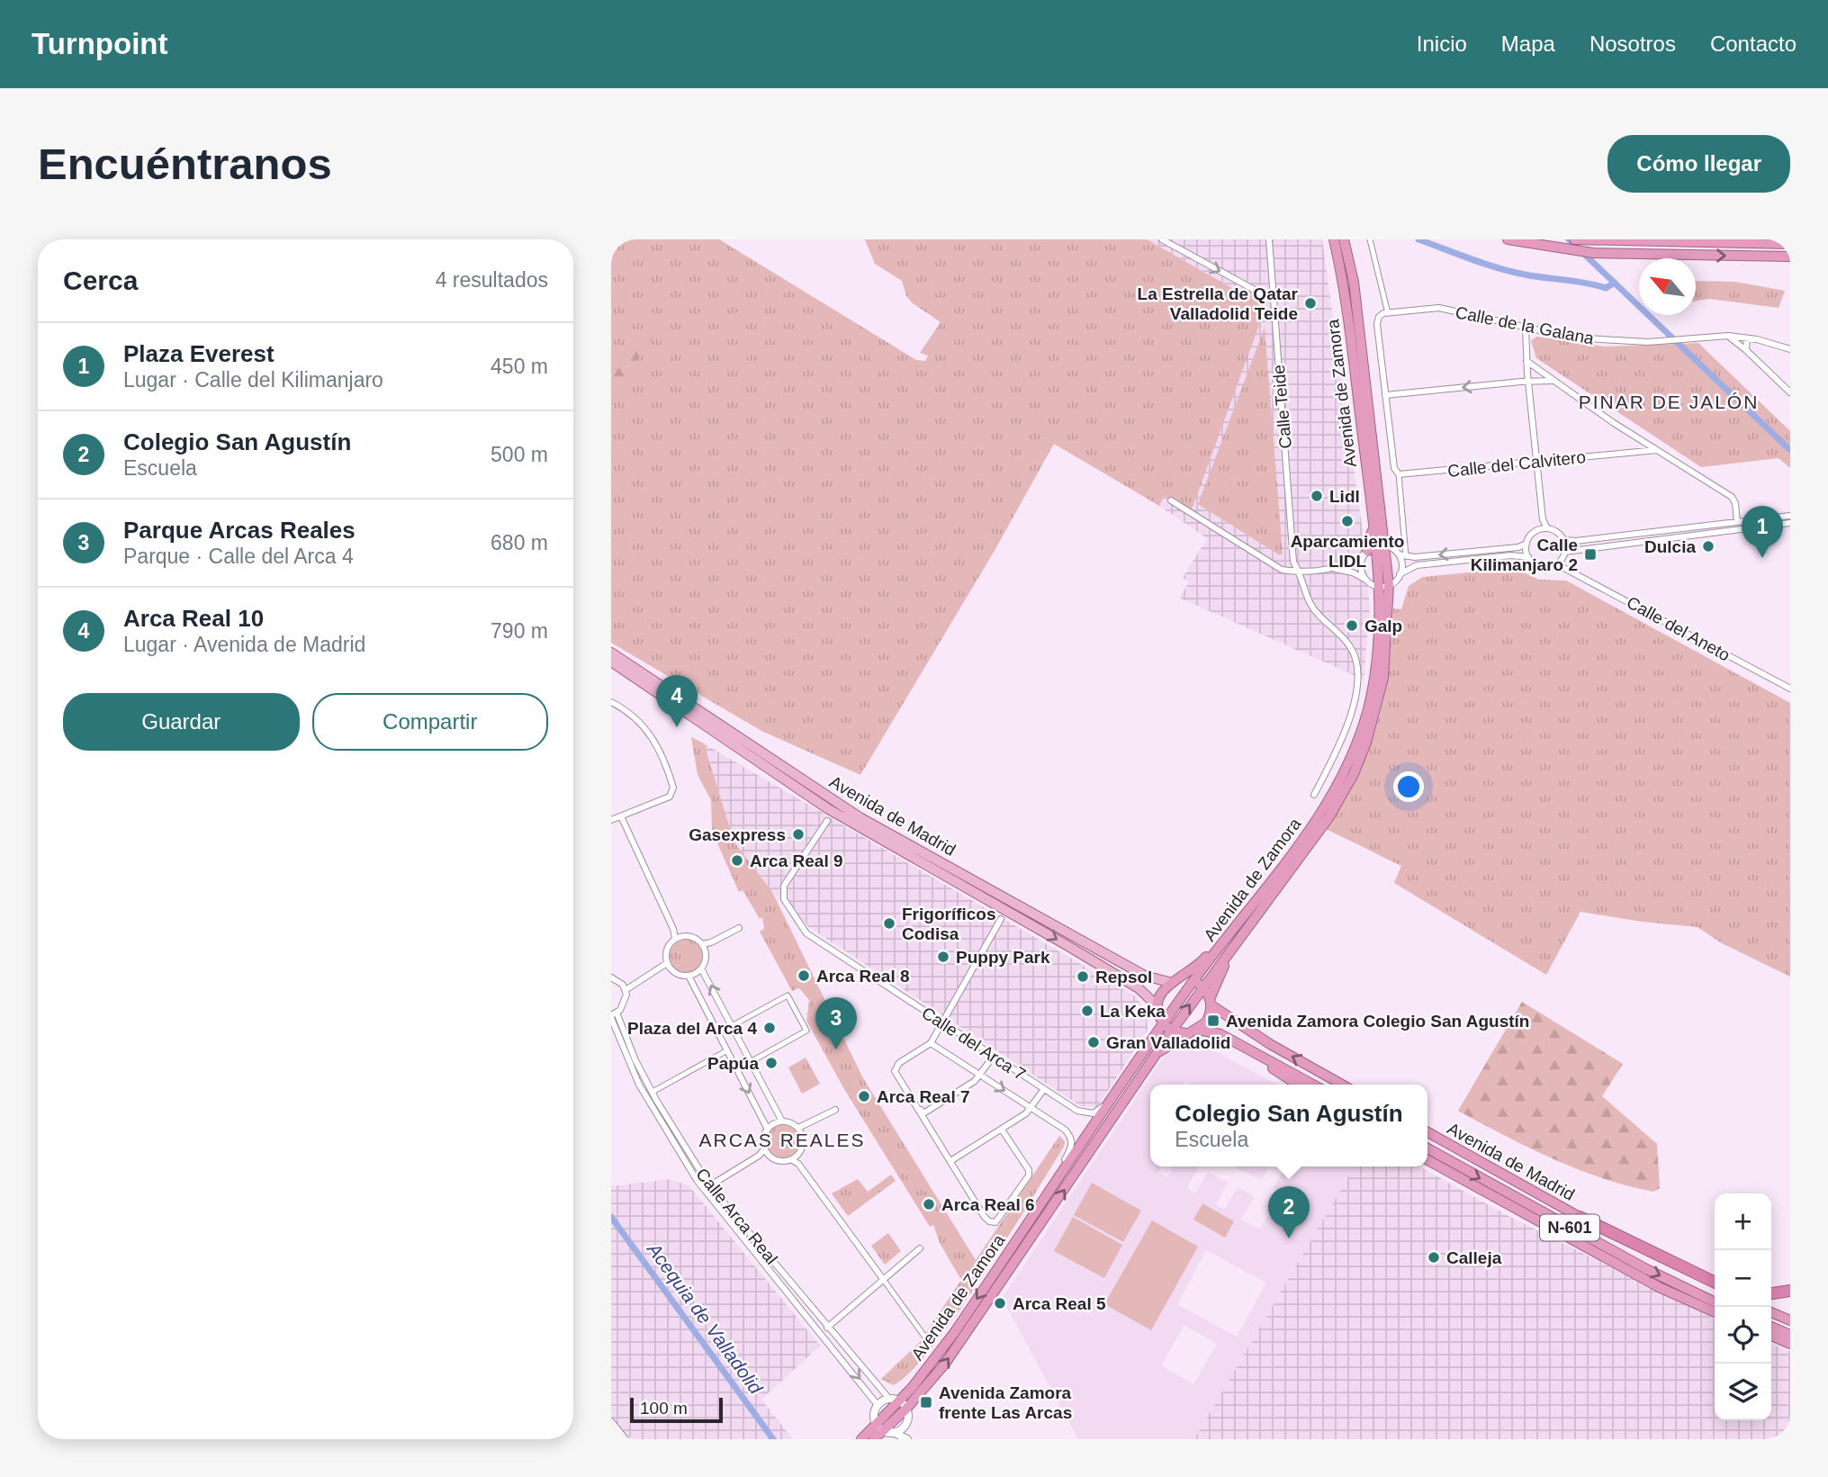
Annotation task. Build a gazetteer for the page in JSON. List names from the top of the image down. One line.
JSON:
{"streets":{"highway":["Avenida de Zamora","Avenida de Madrid","N-601"],"street":["Calle de la Galana","Calle Teide","Calle del Calvitero","Calle del Aneto","Calle del Arca 7","Calle Arca Real"]},"crossings":[["Avenida de Zamora","Calle del Arca 7"]],"districts":["PINAR DE JALÓN","ARCAS REALES"],"water":["Acequia de Valladolid"],"places":{"other":["La Estrella de Qatar Valladolid Teide","Lidl","Aparcamiento LIDL","Dulcia","Galp","Gasexpress","Arca Real 9","Frigoríficos Codisa","Puppy Park","Arca Real 8","Repsol","La Keka","Plaza del Arca 4","Gran Valladolid","Papúa","Arca Real 7","Arca Real 6","Calleja","Arca Real 5"],"transit":["Calle Kilimanjaro 2","Avenida Zamora Colegio San Agustín","Avenida Zamora frente Las Arcas"]},"scale_bar":"100 m","north":"top left","page":{"header":"Turnpoint","nav":["Inicio","Mapa","Nosotros","Contacto"],"buttons":["Cómo llegar",["Guardar","Compartir"]],"title":"Encuéntranos","heading":["Cerca","4 resultados"],"list":[{"mark":"1","name":"Plaza Everest","note":"Lugar · Calle del Kilimanjaro","value":"450 m"},{"mark":"2","name":"Colegio San Agustín","note":"Escuela","value":"500 m"},{"mark":"3","name":"Parque Arcas Reales","note":"Parque · Calle del Arca 4","value":"680 m"},{"mark":"4","name":"Arca Real 10","note":"Lugar · Avenida de Madrid","value":"790 m"}],"pins":["1","4","3","2"],"popup":["Colegio San Agustín","Escuela"],"map_buttons":["+","−"],"scale":"100 m"}}
